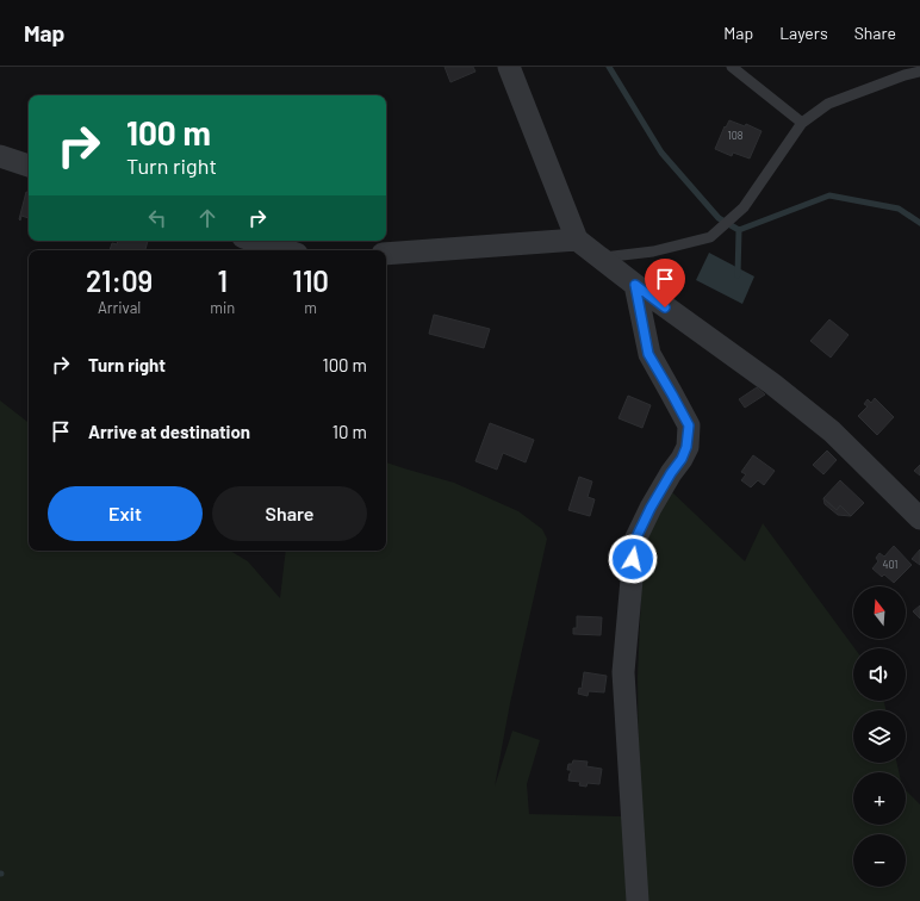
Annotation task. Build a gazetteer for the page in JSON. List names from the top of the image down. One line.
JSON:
{"house_numbers":["108","401"],"north":"top","page":{"header":"Map","nav":["Map","Layers","Share"],"turn":["100 m","Turn right"],"eta":["21:09","Arrival","1","min","110","m"],"list":[{"name":"Turn right","value":"100 m"},{"name":"Arrive at destination","value":"10 m"}],"buttons":["Exit","Share"],"map_buttons":["+","−"]}}
